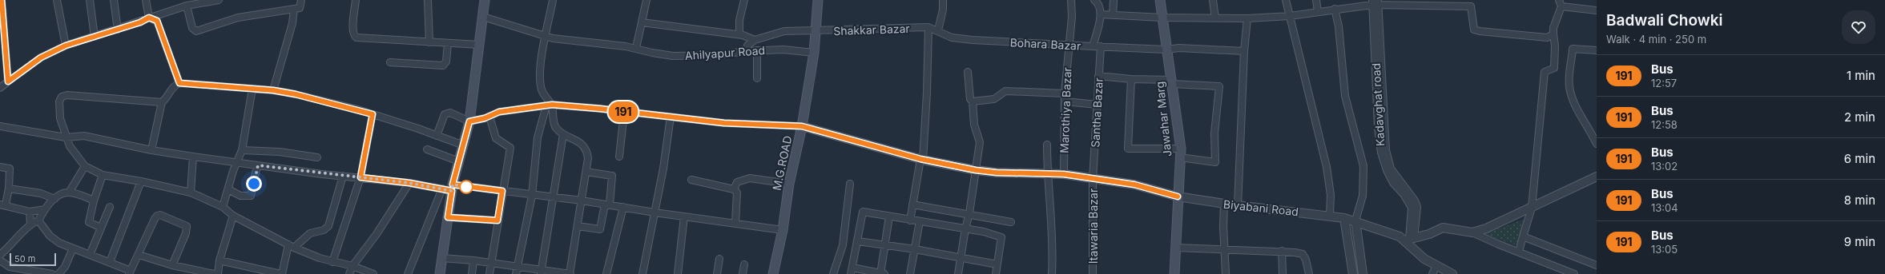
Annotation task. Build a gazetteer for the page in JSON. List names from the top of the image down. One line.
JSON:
{"streets":{"main road":["Jawahar Marg","M.G.ROAD"],"street":["Shakkar Bazar","Bohara Bazar","Ahilyapur Road","Kadavghat road","Marothiya Bazar","Santha Bazar","Biyabani Road","Itawaria Bazar"]},"crossings":[["Shakkar Bazar","Bohara Bazar"],["Shakkar Bazar","M.G.ROAD"],["Bohara Bazar","Marothiya Bazar"],["Bohara Bazar","Santha Bazar"],["Bohara Bazar","Jawahar Marg"],["Ahilyapur Road","M.G.ROAD"],["Kadavghat road","Biyabani Road"],["Marothiya Bazar","Biyabani Road"],["Santha Bazar","Biyabani Road"],["Santha Bazar","Itawaria Bazar"],["Jawahar Marg","Biyabani Road"],["M.G.ROAD","Biyabani Road"],["Biyabani Road","Itawaria Bazar"]],"lines":["bus line 191"],"scale_bar":"50 m","page":{"on_map":"191","heading":["Badwali Chowki","Walk · 4 min · 250 m"],"list":[{"mark":"191","name":"Bus","note":"12:57","value":"1 min"},{"mark":"191","name":"Bus","note":"12:58","value":"2 min"},{"mark":"191","name":"Bus","note":"13:02","value":"6 min"},{"mark":"191","name":"Bus","note":"13:04","value":"8 min"},{"mark":"191","name":"Bus","note":"13:05","value":"9 min"}],"scale":"50 m"}}
